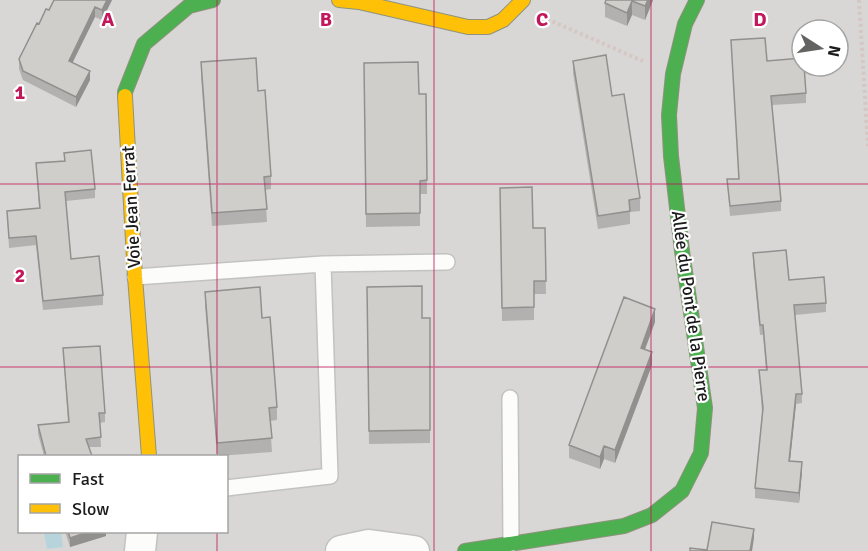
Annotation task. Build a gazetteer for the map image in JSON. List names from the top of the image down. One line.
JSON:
{"streets":{"street":["Voie Jean Ferrat","Allée du Pont de la Pierre"]},"legend":["Fast","Slow"],"north":"right","grid":{"columns":["A","B","C","D"],"rows":["1","2"]}}
